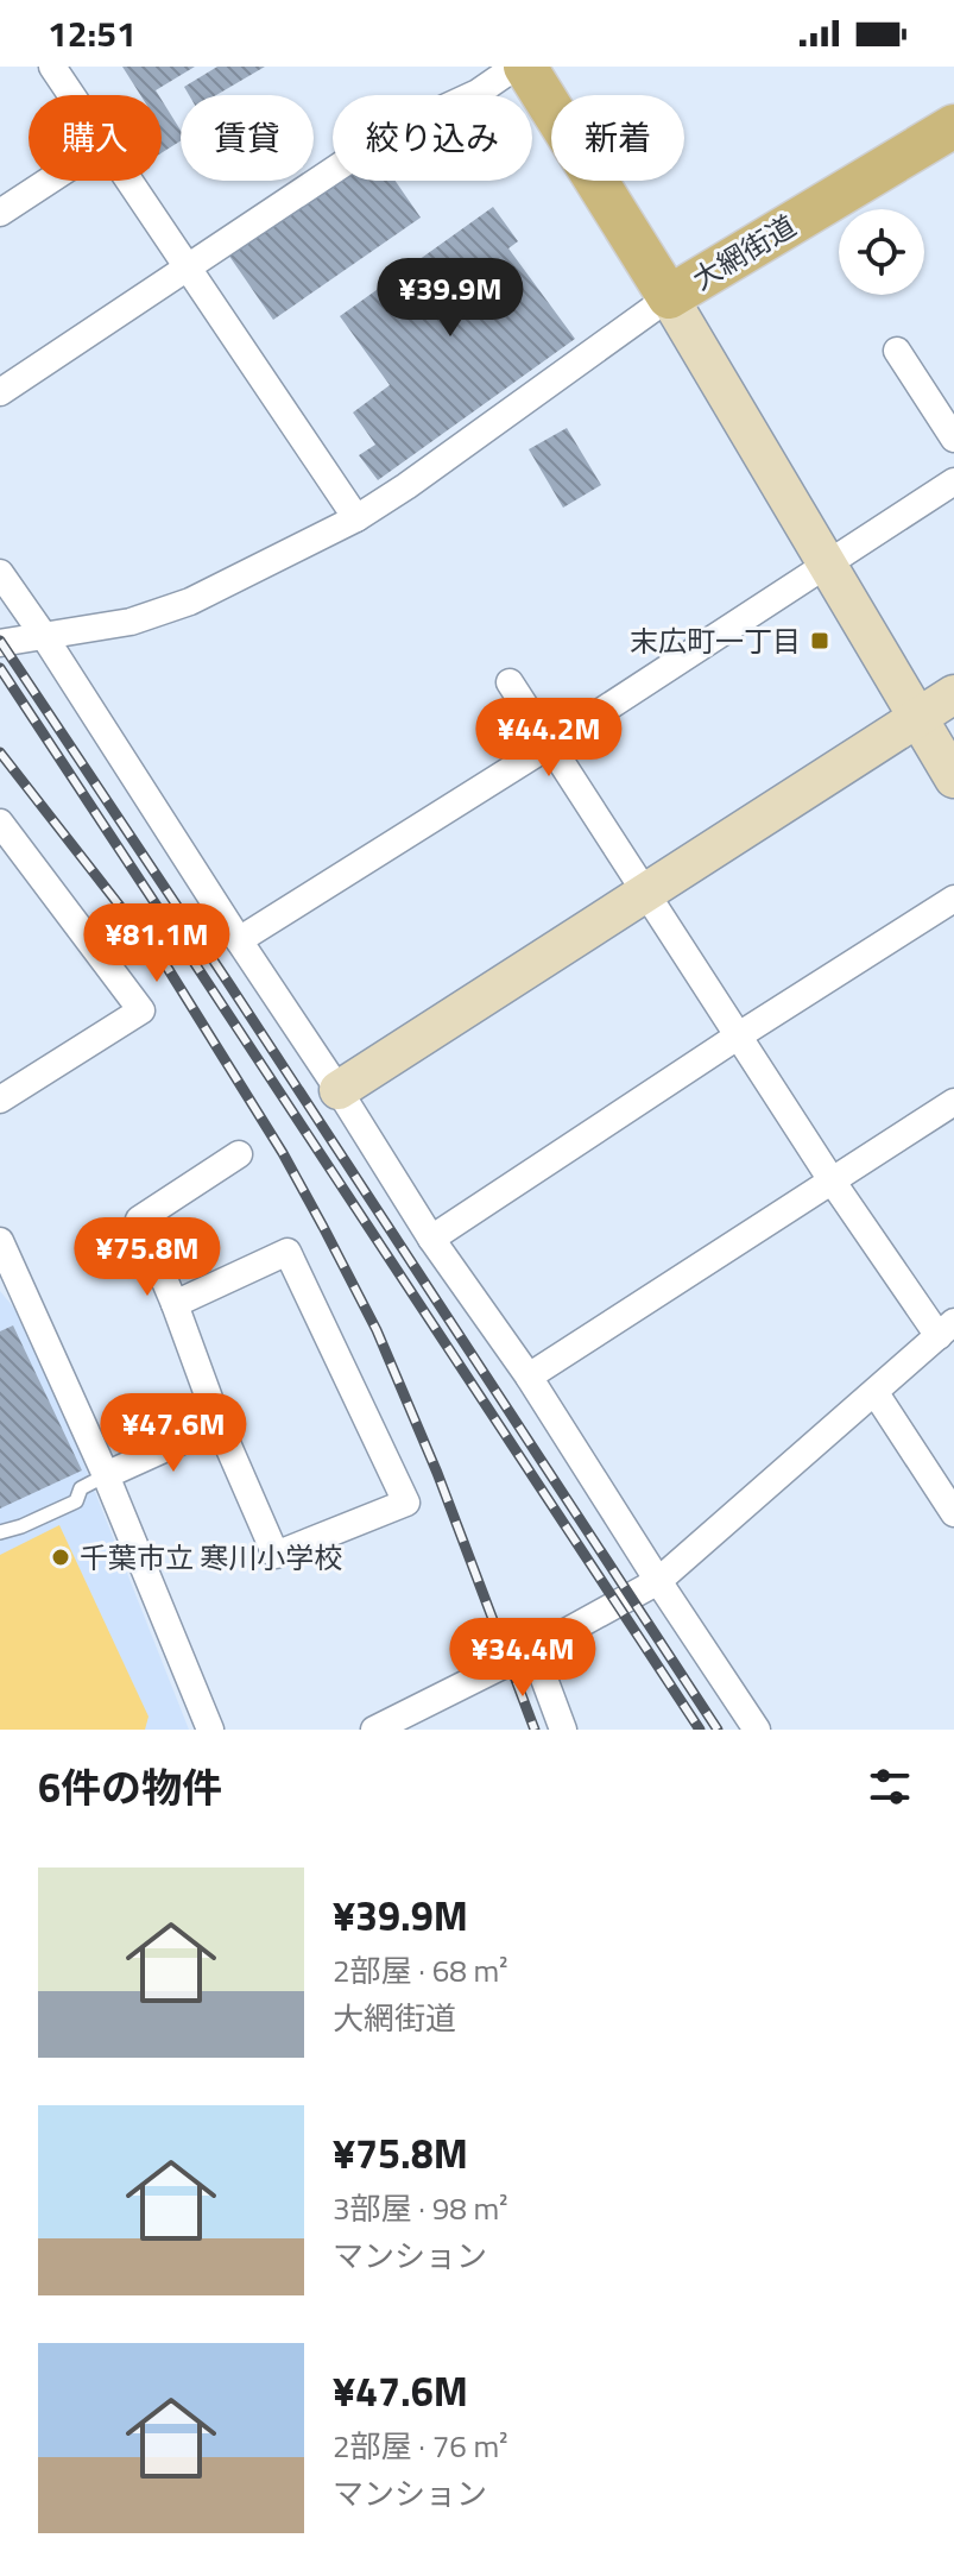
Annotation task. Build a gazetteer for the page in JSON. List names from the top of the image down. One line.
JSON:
{"streets":{"main road":["大網街道"]},"places":{"transit":["末広町一丁目"],"other":["千葉市立 寒川小学校"]},"page":{"status":"12:51","chip":["購入","賃貸","絞り込み","新着"],"price":["¥39.9M","¥44.2M","¥81.1M","¥75.8M","¥47.6M","¥34.4M"],"heading":"6件の物件","list":[{"name":"¥39.9M","note":"2部屋 · 68 m² · 大網街道"},{"name":"¥75.8M","note":"3部屋 · 98 m² · マンション"},{"name":"¥47.6M","note":"2部屋 · 76 m² · マンション"}]}}
